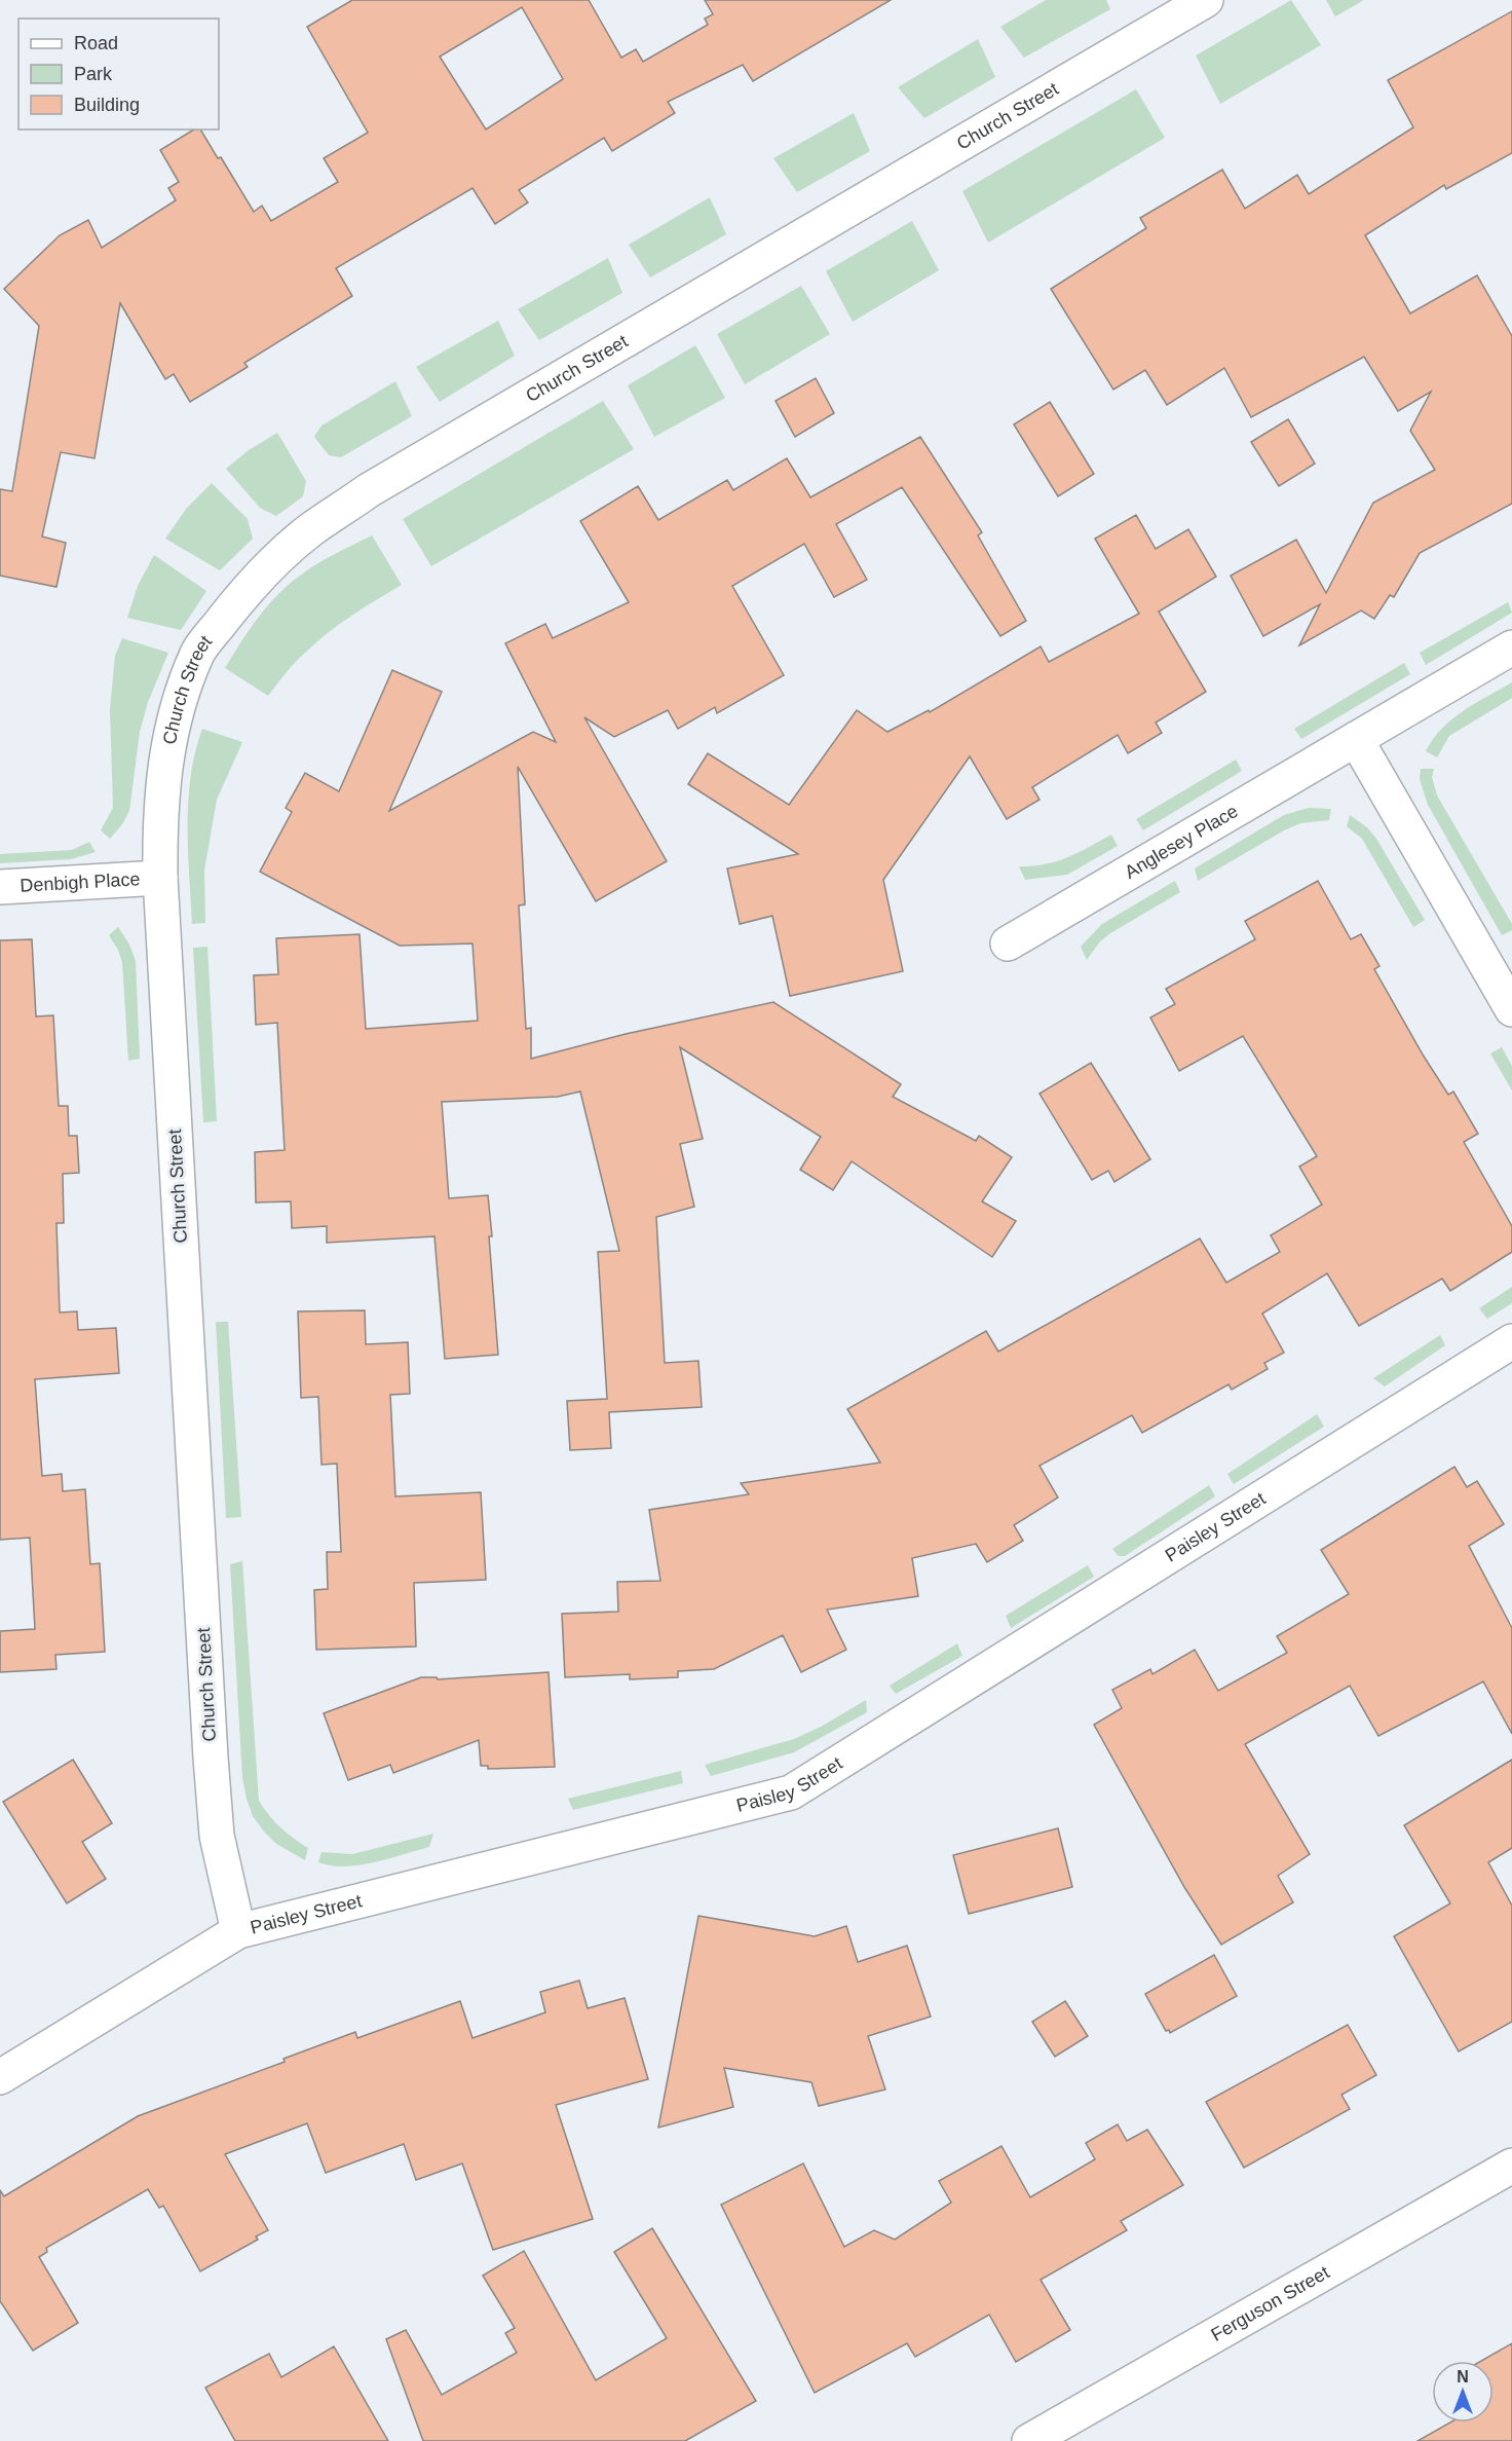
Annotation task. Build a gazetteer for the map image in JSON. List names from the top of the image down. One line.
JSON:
{"streets":{"street":["Church Street","Anglesey Place","Denbigh Place","Paisley Street","Ferguson Street"]},"crossings":[["Church Street","Denbigh Place"],["Church Street","Paisley Street"]],"legend":["Road","Park","Building"],"north":"top"}
